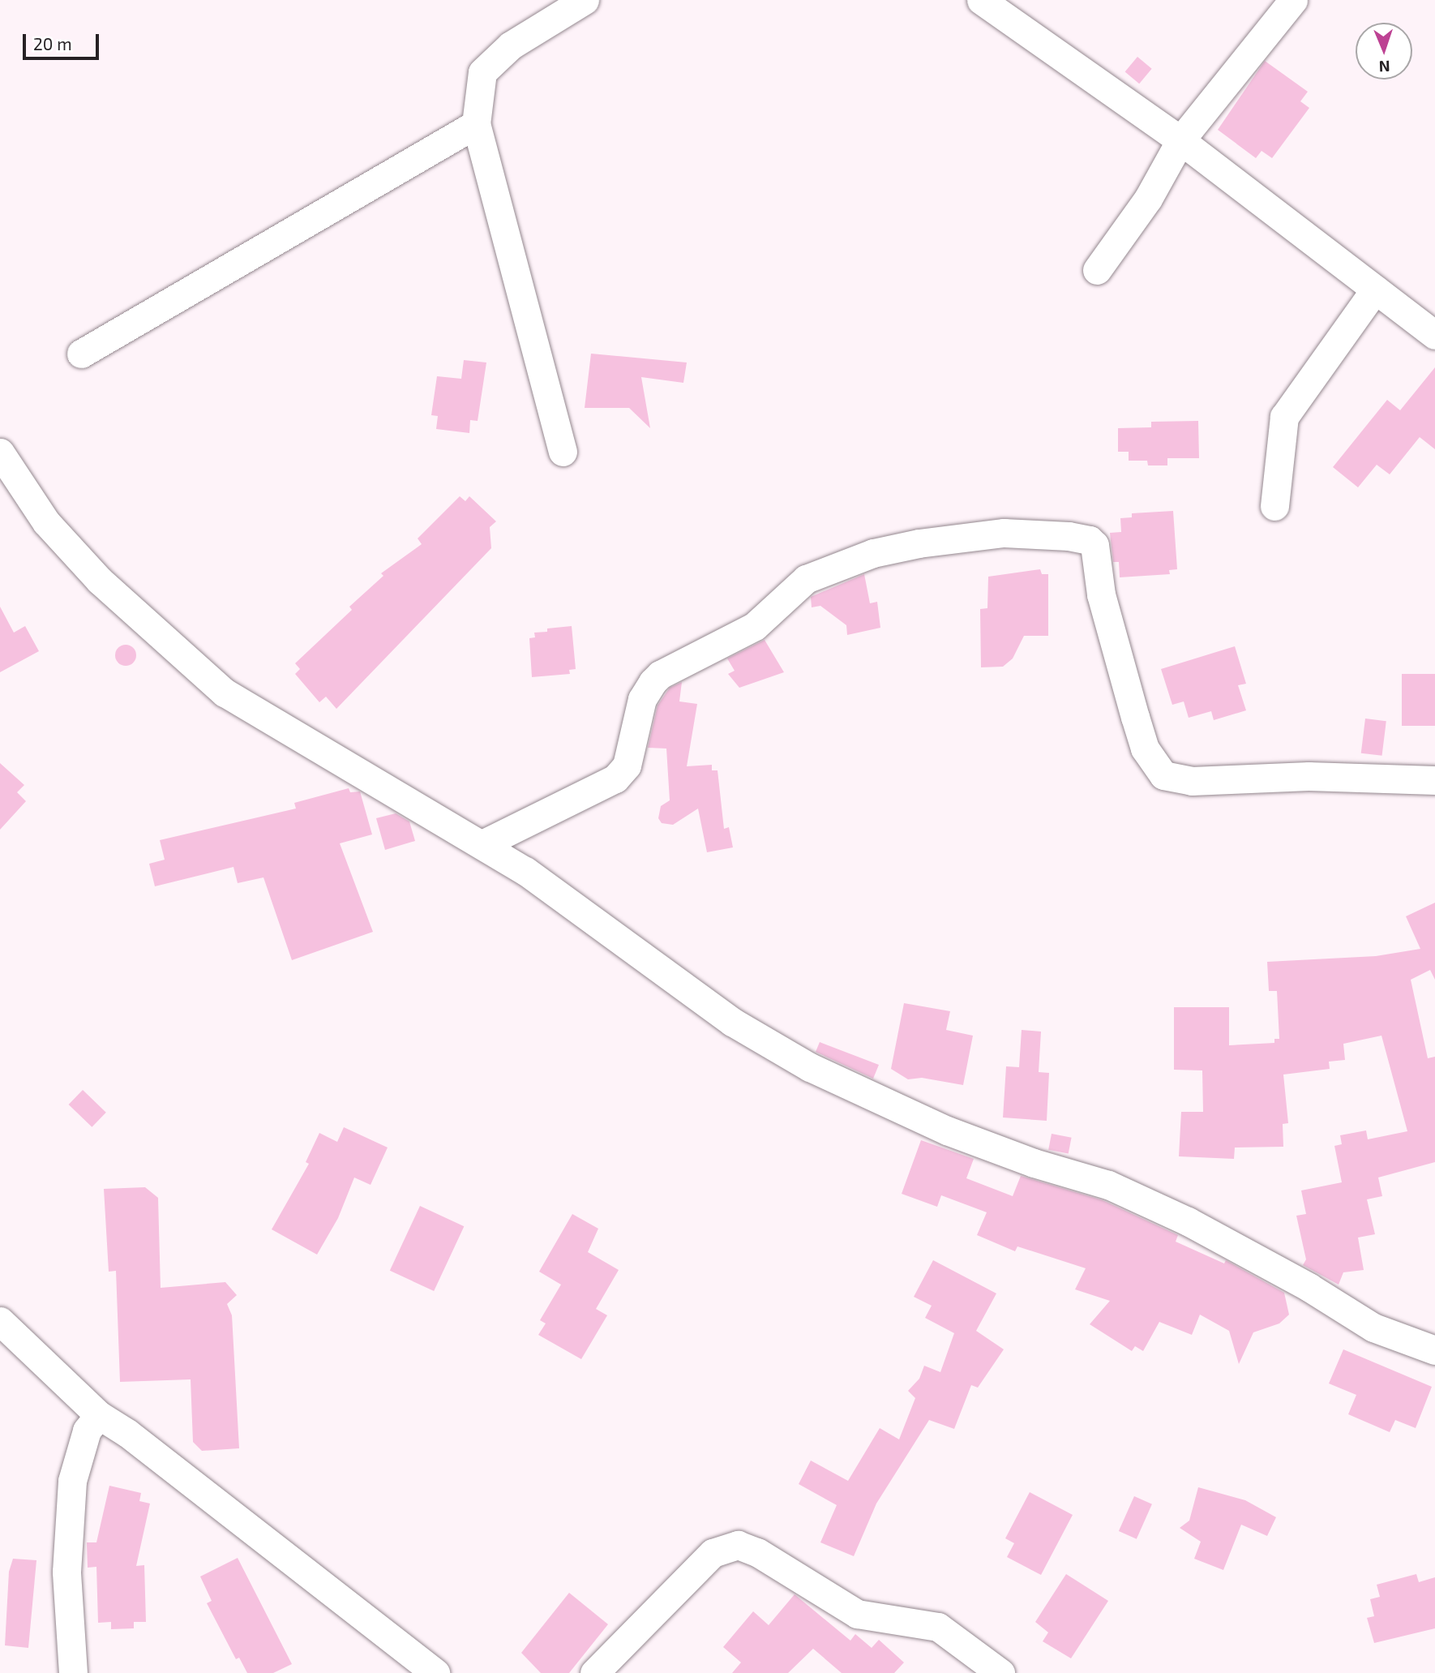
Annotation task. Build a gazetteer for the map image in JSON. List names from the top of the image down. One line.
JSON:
{"scale_bar":"20 m","north":"bottom"}
